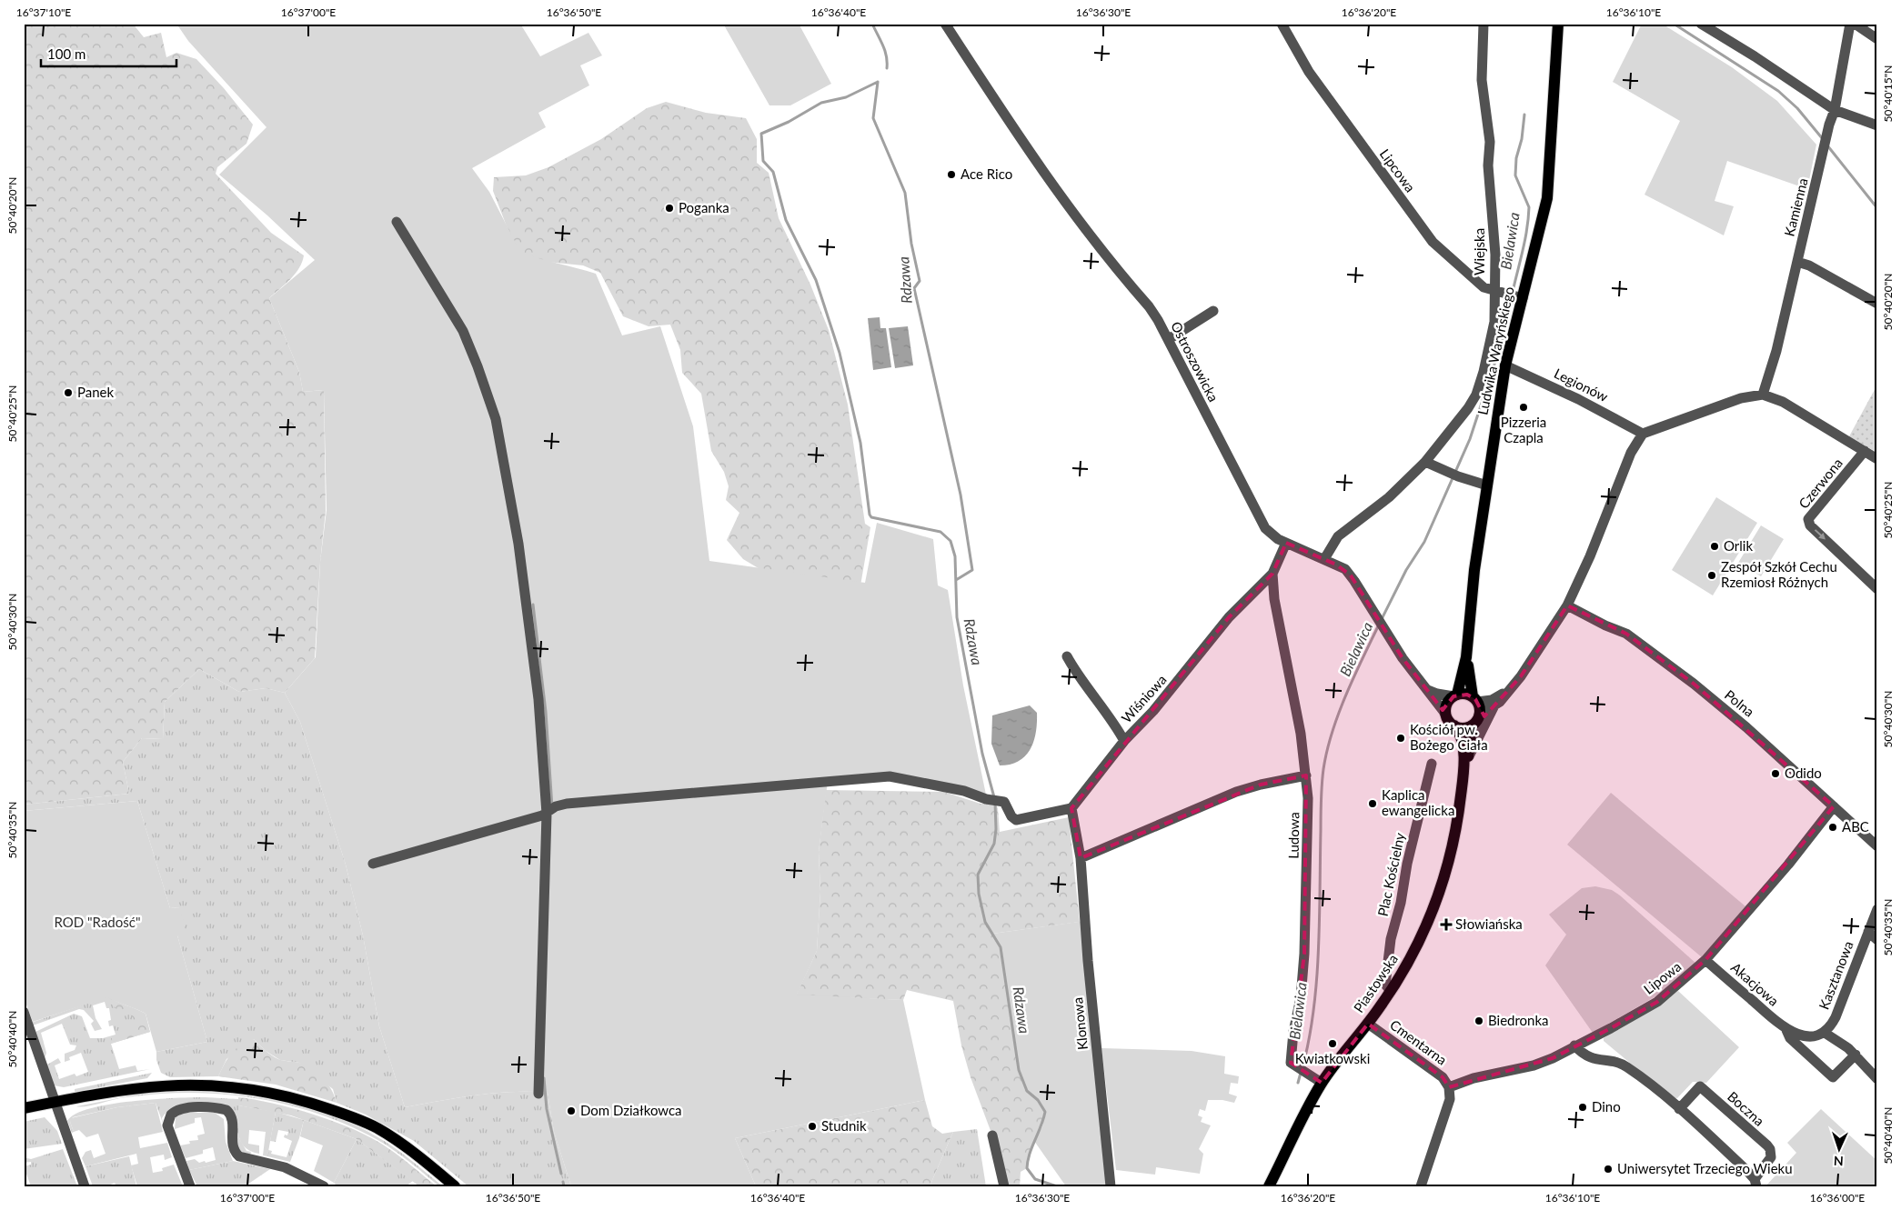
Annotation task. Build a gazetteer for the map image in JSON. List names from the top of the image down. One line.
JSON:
{"streets":{"main road":["Ludwika Waryńskiego","Piastowska"],"street":["Lipcowa","Kamienna","Wiejska","Ostroszowicka","Legionów","Czerwona","Wiśniowa","Polna","Ludowa","Plac Kościelny","Kasztanowa","Lipowa","Akacjowa","Klonowa","Cmentarna","Boczna"]},"crossings":[["Lipcowa","Wiejska"],["Lipcowa","Ludwika Waryńskiego"],["Wiejska","Ostroszowicka"],["Ludwika Waryńskiego","Ostroszowicka"],["Ludwika Waryńskiego","Legionów"],["Ludwika Waryńskiego","Piastowska"],["Ostroszowicka","Wiśniowa"],["Ostroszowicka","Piastowska"],["Wiśniowa","Ludowa"],["Wiśniowa","Klonowa"],["Polna","Lipowa"],["Ludowa","Piastowska"],["Plac Kościelny","Piastowska"],["Kasztanowa","Akacjowa"],["Lipowa","Akacjowa"],["Lipowa","Cmentarna"],["Lipowa","Boczna"],["Piastowska","Cmentarna"]],"water":["Bielawica","Rdzawa"],"parks":["ROD \"Radość\""],"places":{"other":["Ace Rico","Poganka","Panek","Pizzeria Czapla","Orlik","Zespół Szkół Cechu Rzemiosł Różnych","Kościół pw. Bożego Ciała","Odido","Kaplica ewangelicka","ABC","Biedronka","Kwiatkowski","Dino","Dom Działkowca","Studnik","Uniwersytet Trzeciego Wieku"],"health":["Słowiańska"]},"scale_bar":"100 m","north":"bottom","coordinates":["16°37'10\"E","16°37'00\"E","16°36'50\"E","16°36'40\"E","16°36'30\"E","16°36'20\"E","16°36'10\"E","50°40'15\"N","50°40'20\"N","50°40'25\"N","50°40'30\"N","50°40'35\"N","50°40'40\"N","16°36'00\"E"]}
